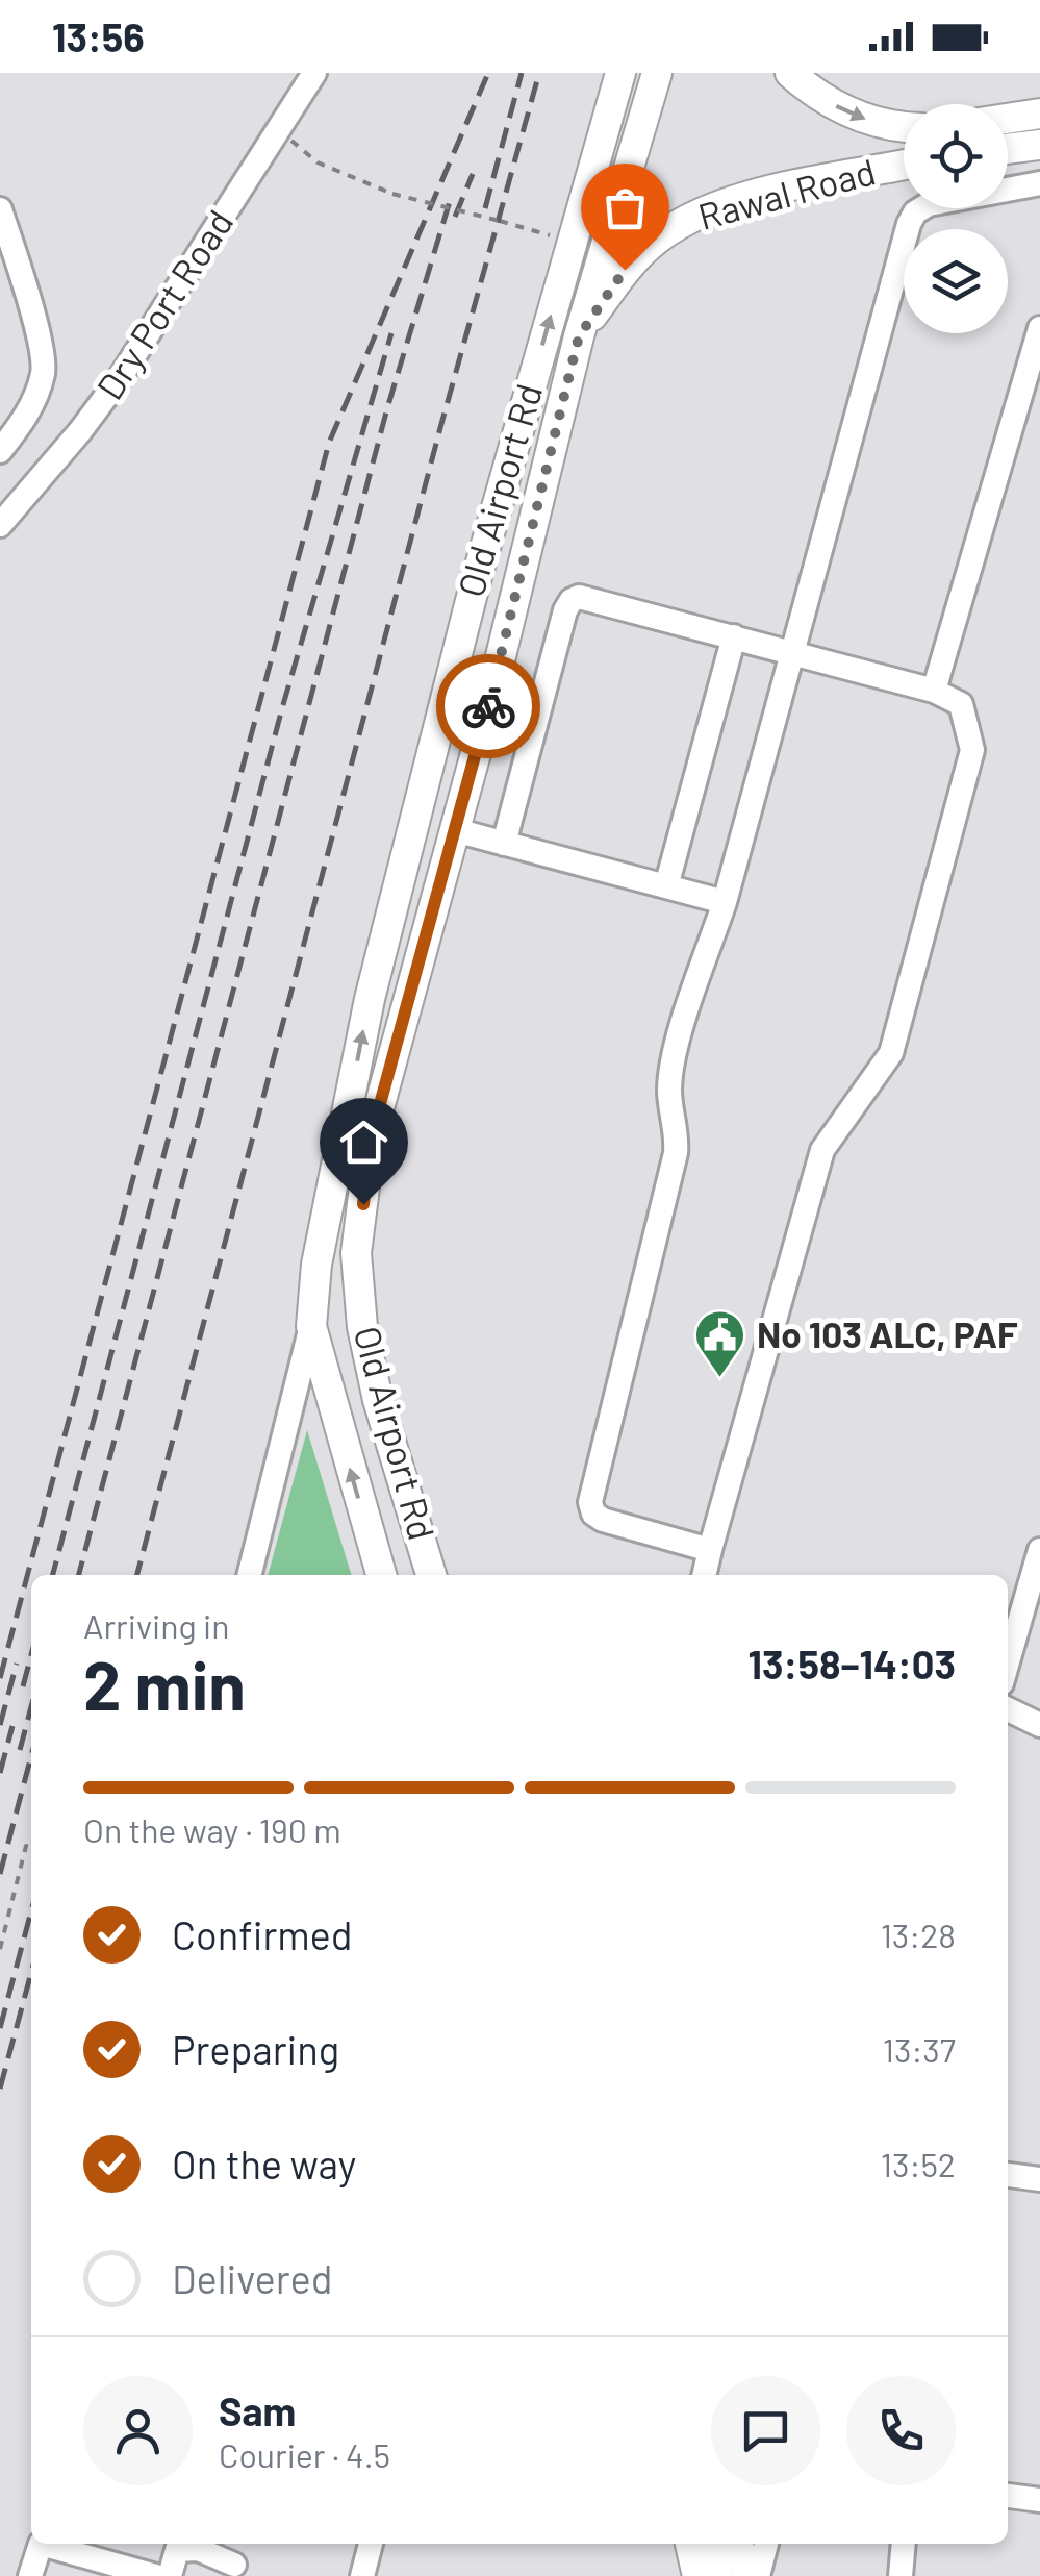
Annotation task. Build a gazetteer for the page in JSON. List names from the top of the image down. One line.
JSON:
{"streets":{"main road":["Rawal Road","Old Airport Rd"],"street":["Dry Port Road"]},"crossings":[["Rawal Road","Old Airport Rd"]],"places":{"public building":["No 103 ALC, PAF"]},"page":{"status":"13:56","heading":["2 min","Arriving in","13:58–14:03"],"panel":["Sam","Courier · 4.5"],"bar":"On the way · 190 m","list":[["Confirmed","13:28"],["Preparing","13:37"],["On the way","13:52"],"Delivered"]}}
